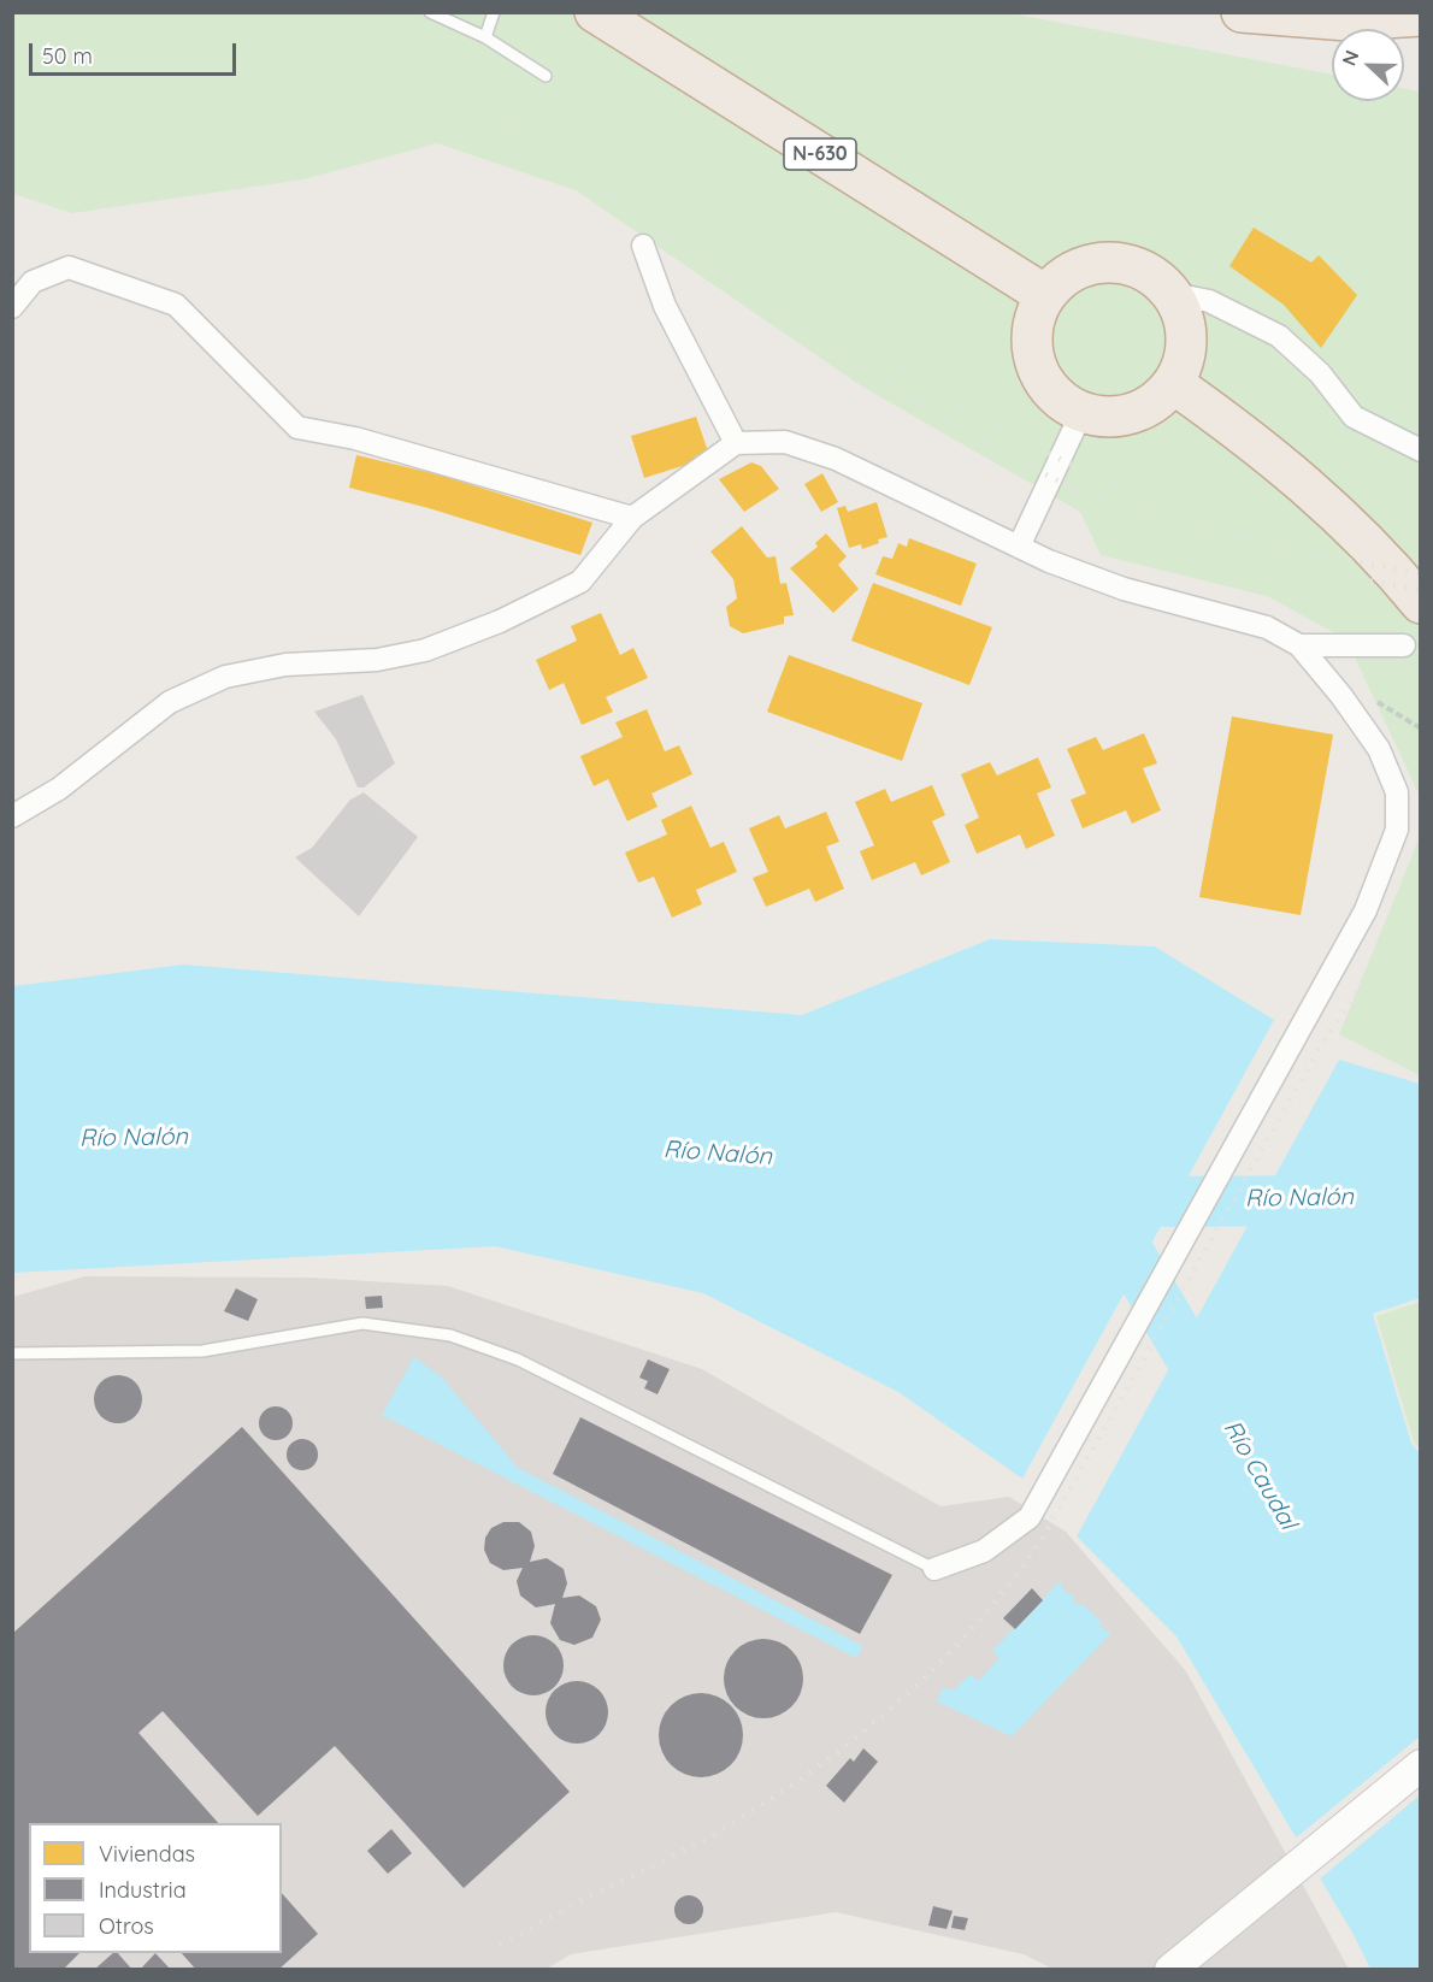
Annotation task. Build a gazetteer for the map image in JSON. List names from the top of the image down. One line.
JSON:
{"streets":{"highway":["N-630"]},"water":["Río Nalón","Río Caudal"],"legend":["Viviendas","Industria","Otros"],"scale_bar":"50 m","north":"left"}
